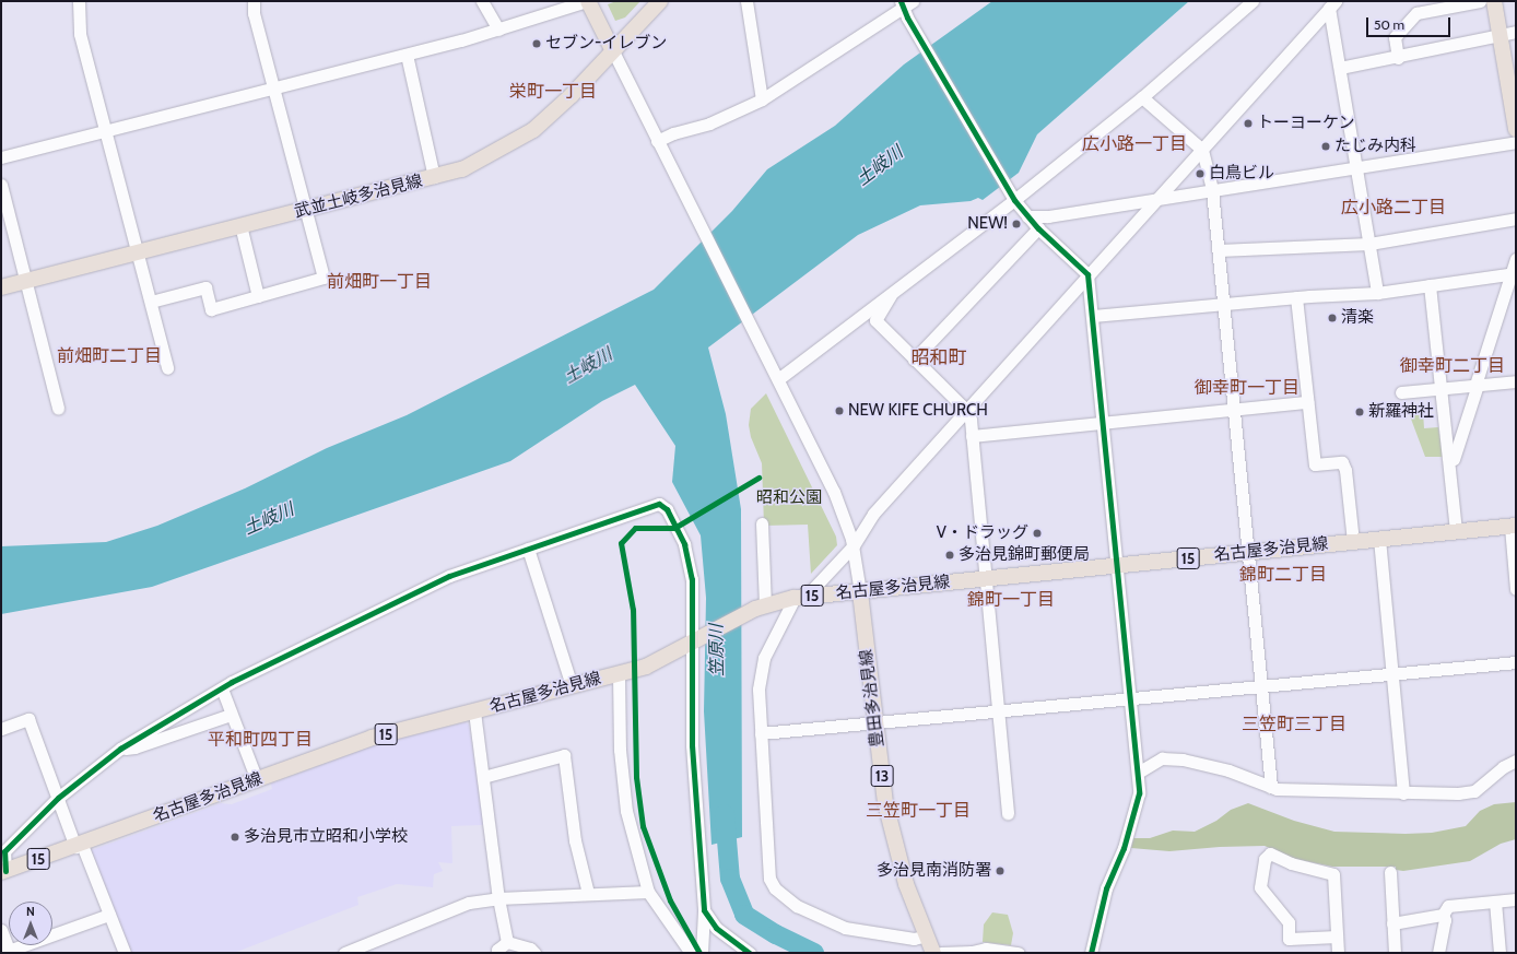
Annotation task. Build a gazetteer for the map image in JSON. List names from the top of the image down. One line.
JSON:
{"streets":{"main road":["武並土岐多治見線","名古屋多治見線","15","豊田多治見線","13"]},"crossings":[["名古屋多治見線","豊田多治見線"]],"districts":["栄町一丁目","広小路一丁目","広小路二丁目","前畑町一丁目","前畑町二丁目","昭和町","御幸町二丁目","御幸町一丁目","錦町二丁目","錦町一丁目","三笠町三丁目","平和町四丁目","三笠町一丁目"],"water":["土岐川","笠原川"],"parks":["昭和公園"],"places":["セブン-イレブン","トーヨーケン","たじみ内科","白鳥ビル","NEW!","清楽","NEW KIFE CHURCH","新羅神社","V・ドラッグ","多治見錦町郵便局","多治見市立昭和小学校","多治見南消防署"],"scale_bar":"50 m","north":"top"}
